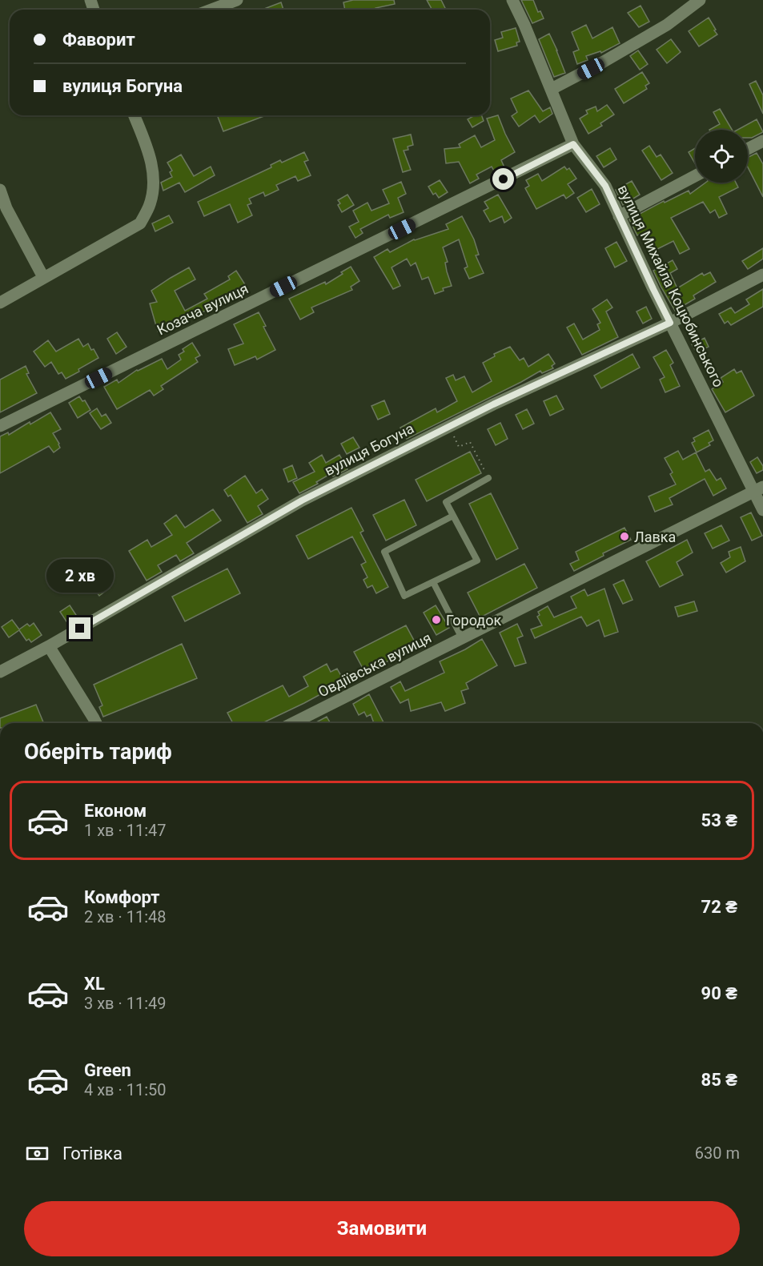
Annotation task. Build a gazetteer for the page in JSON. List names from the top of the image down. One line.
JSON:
{"streets":{"street":["вулиця Михайла Коцюбинського","Козача вулиця","вулиця Богуна","Овдіївська вулиця"]},"crossings":[["вулиця Михайла Коцюбинського","Козача вулиця"],["вулиця Михайла Коцюбинського","вулиця Богуна"],["вулиця Михайла Коцюбинського","Овдіївська вулиця"]],"places":["Лавка","Городок"],"page":{"banner":["Фаворит","вулиця Богуна"],"bubble":"2 хв","heading":"Оберіть тариф","list":[{"name":"Економ","note":"1 хв · 11:47","value":"53 ₴"},{"name":"Комфорт","note":"2 хв · 11:48","value":"72 ₴"},{"name":"XL","note":"3 хв · 11:49","value":"90 ₴"},{"name":"Green","note":"4 хв · 11:50","value":"85 ₴"}],"pay":["Готівка","630 m"],"buttons":"Замовити"}}
